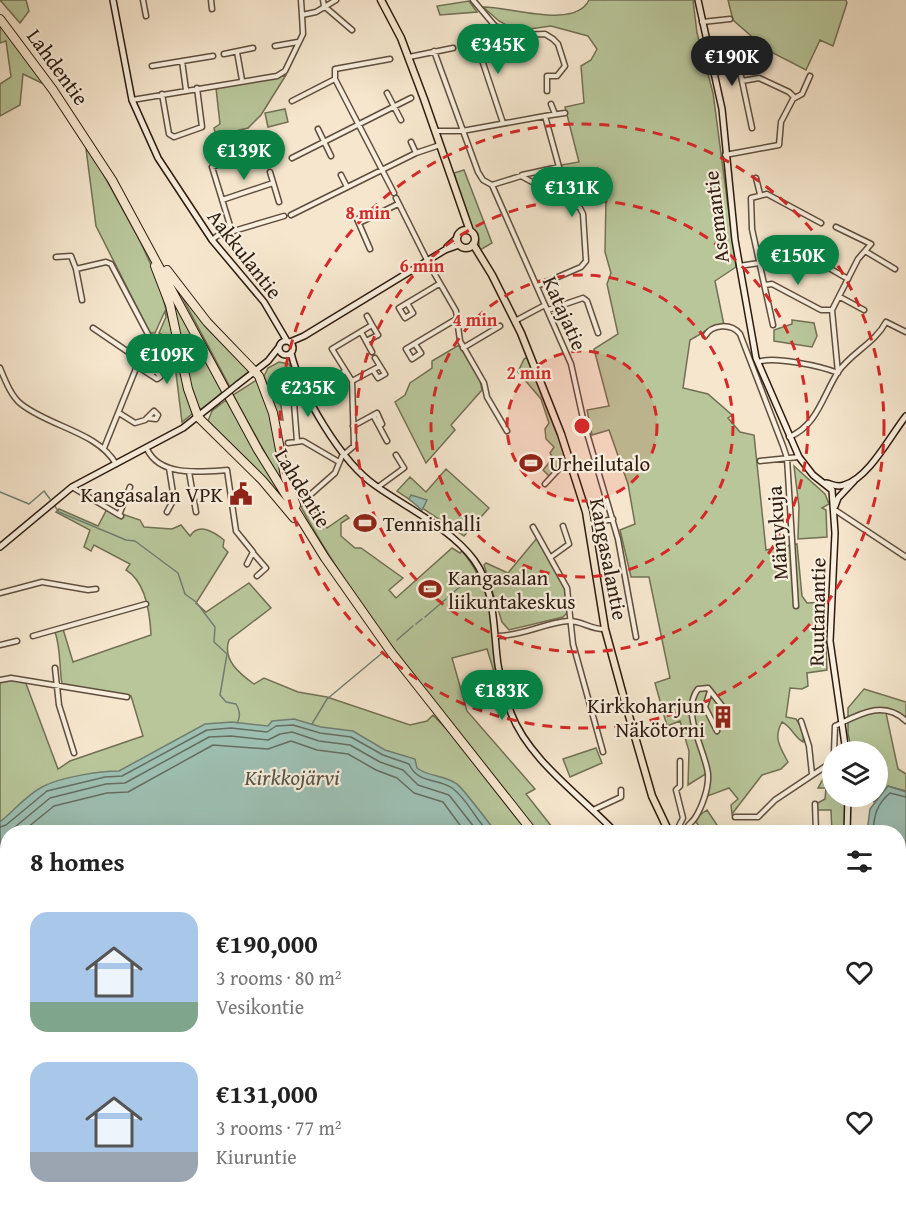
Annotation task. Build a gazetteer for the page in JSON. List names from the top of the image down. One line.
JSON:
{"streets":{"highway":["Lahdentie"],"main road":["Asemantie","Aakkulantie","Kangasalantie","Ruutanantie"],"street":["Katajatie","Mäntykuja"]},"crossings":[["Asemantie","Ruutanantie"]],"water":["Kirkkojärvi"],"places":{"sports":["Urheilutalo","Tennishalli","Kangasalan liikuntakeskus"],"public building":["Kangasalan VPK"],"building":["Kirkkoharjun Näkötorni"]},"page":{"price":["€345K","€190K","€139K","€131K","€150K","€109K","€235K","€183K"],"heading":"8 homes","list":[{"name":"€190,000","note":"3 rooms · 80 m² · Vesikontie"},{"name":"€131,000","note":"3 rooms · 77 m² · Kiuruntie"}]},"rings":["8 min","6 min","4 min","2 min"]}
